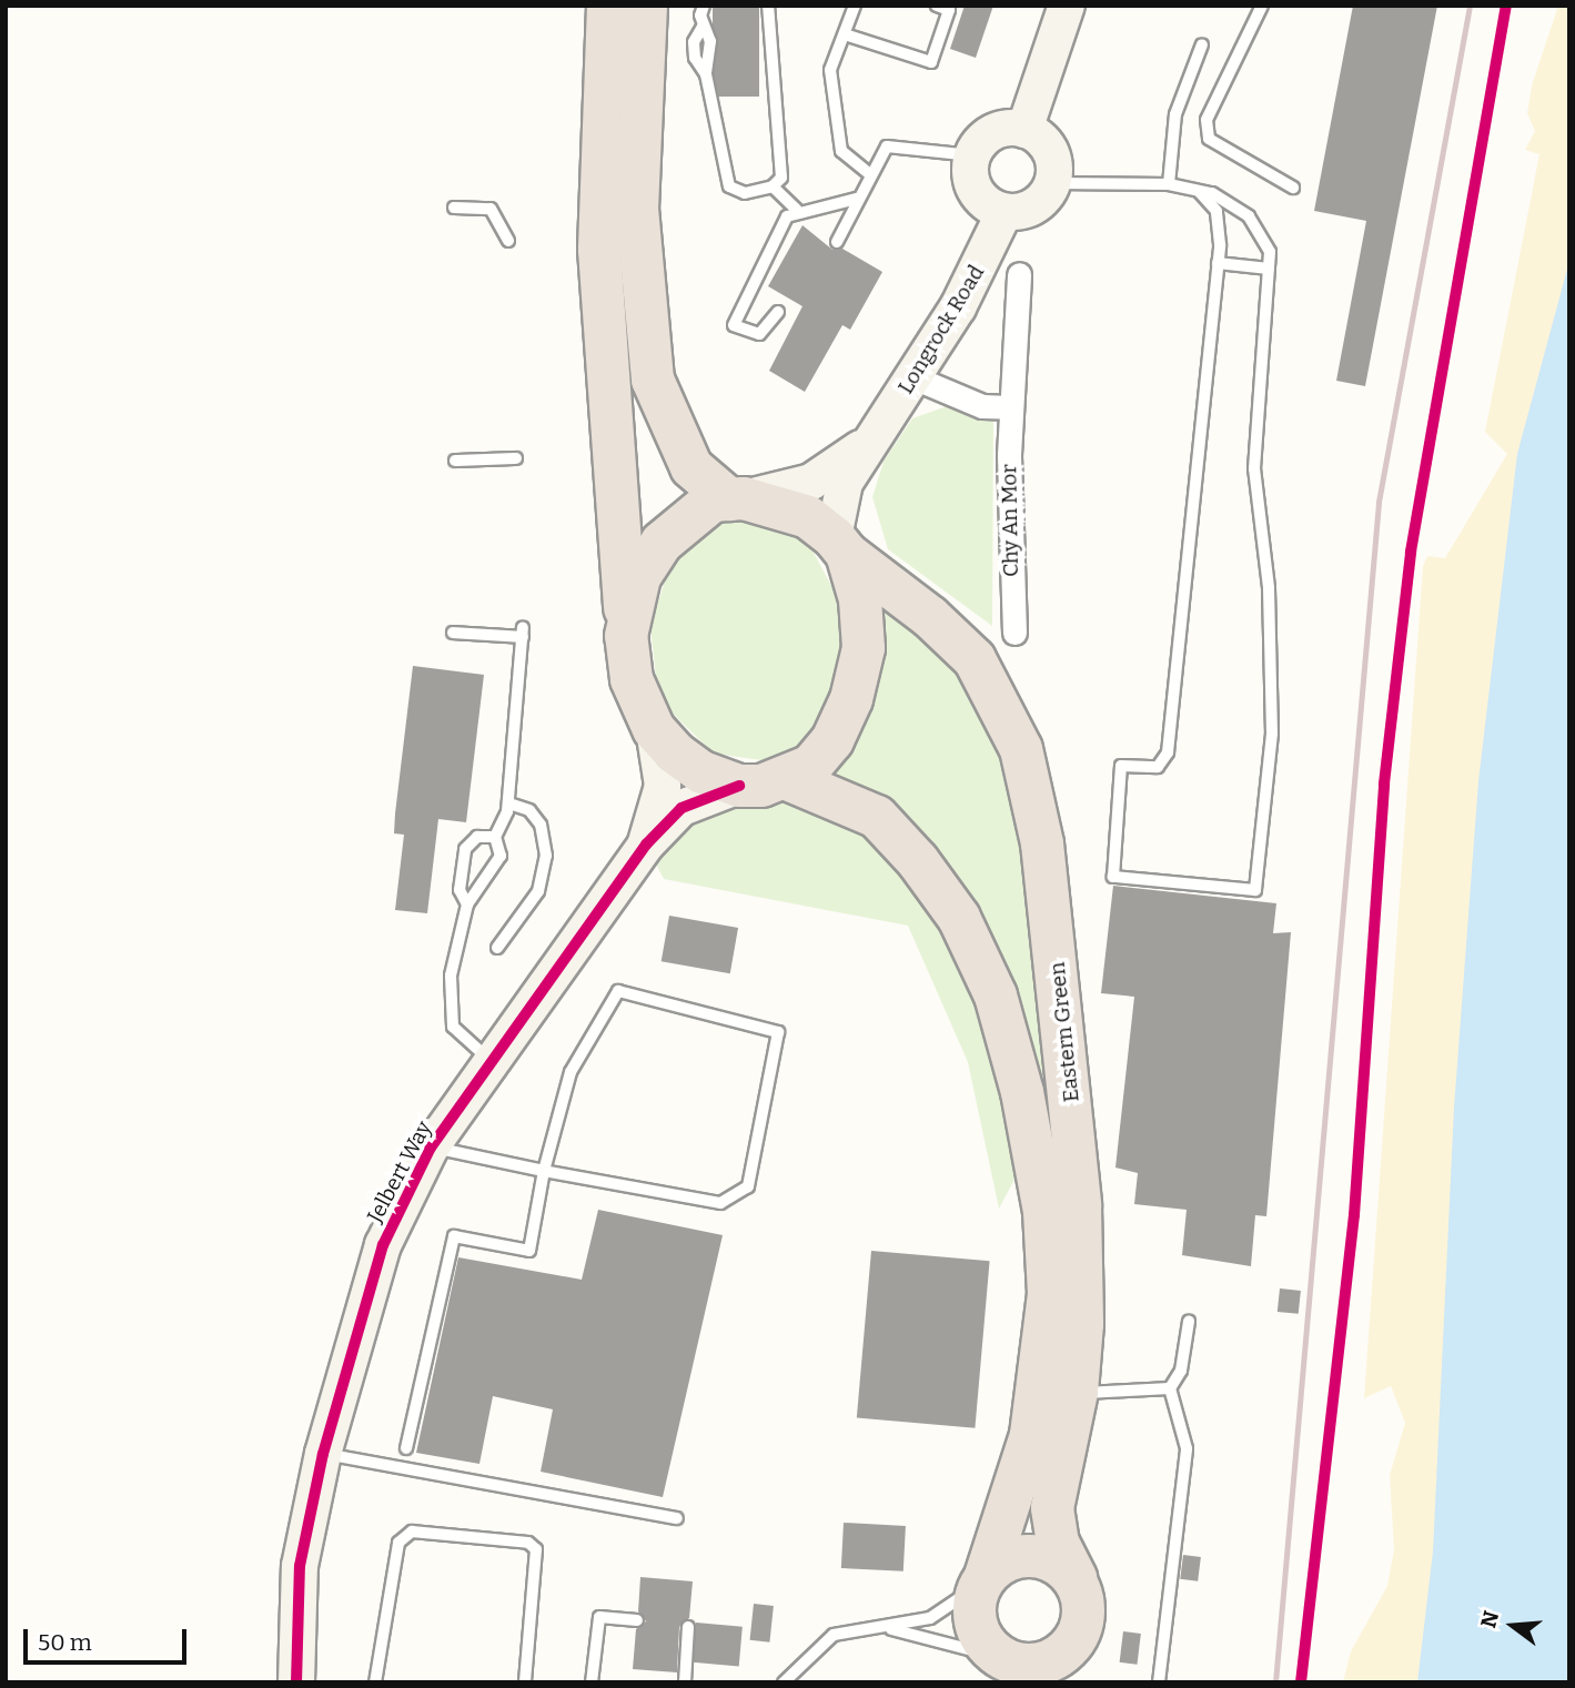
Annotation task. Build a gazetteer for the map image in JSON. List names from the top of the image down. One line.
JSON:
{"streets":{"highway":["Eastern Green"],"street":["Longrock Road","Chy An Mor","Jelbert Way"]},"crossings":[["Longrock Road","Eastern Green"],["Longrock Road","Jelbert Way"],["Eastern Green","Jelbert Way"]],"scale_bar":"50 m","north":"left"}
